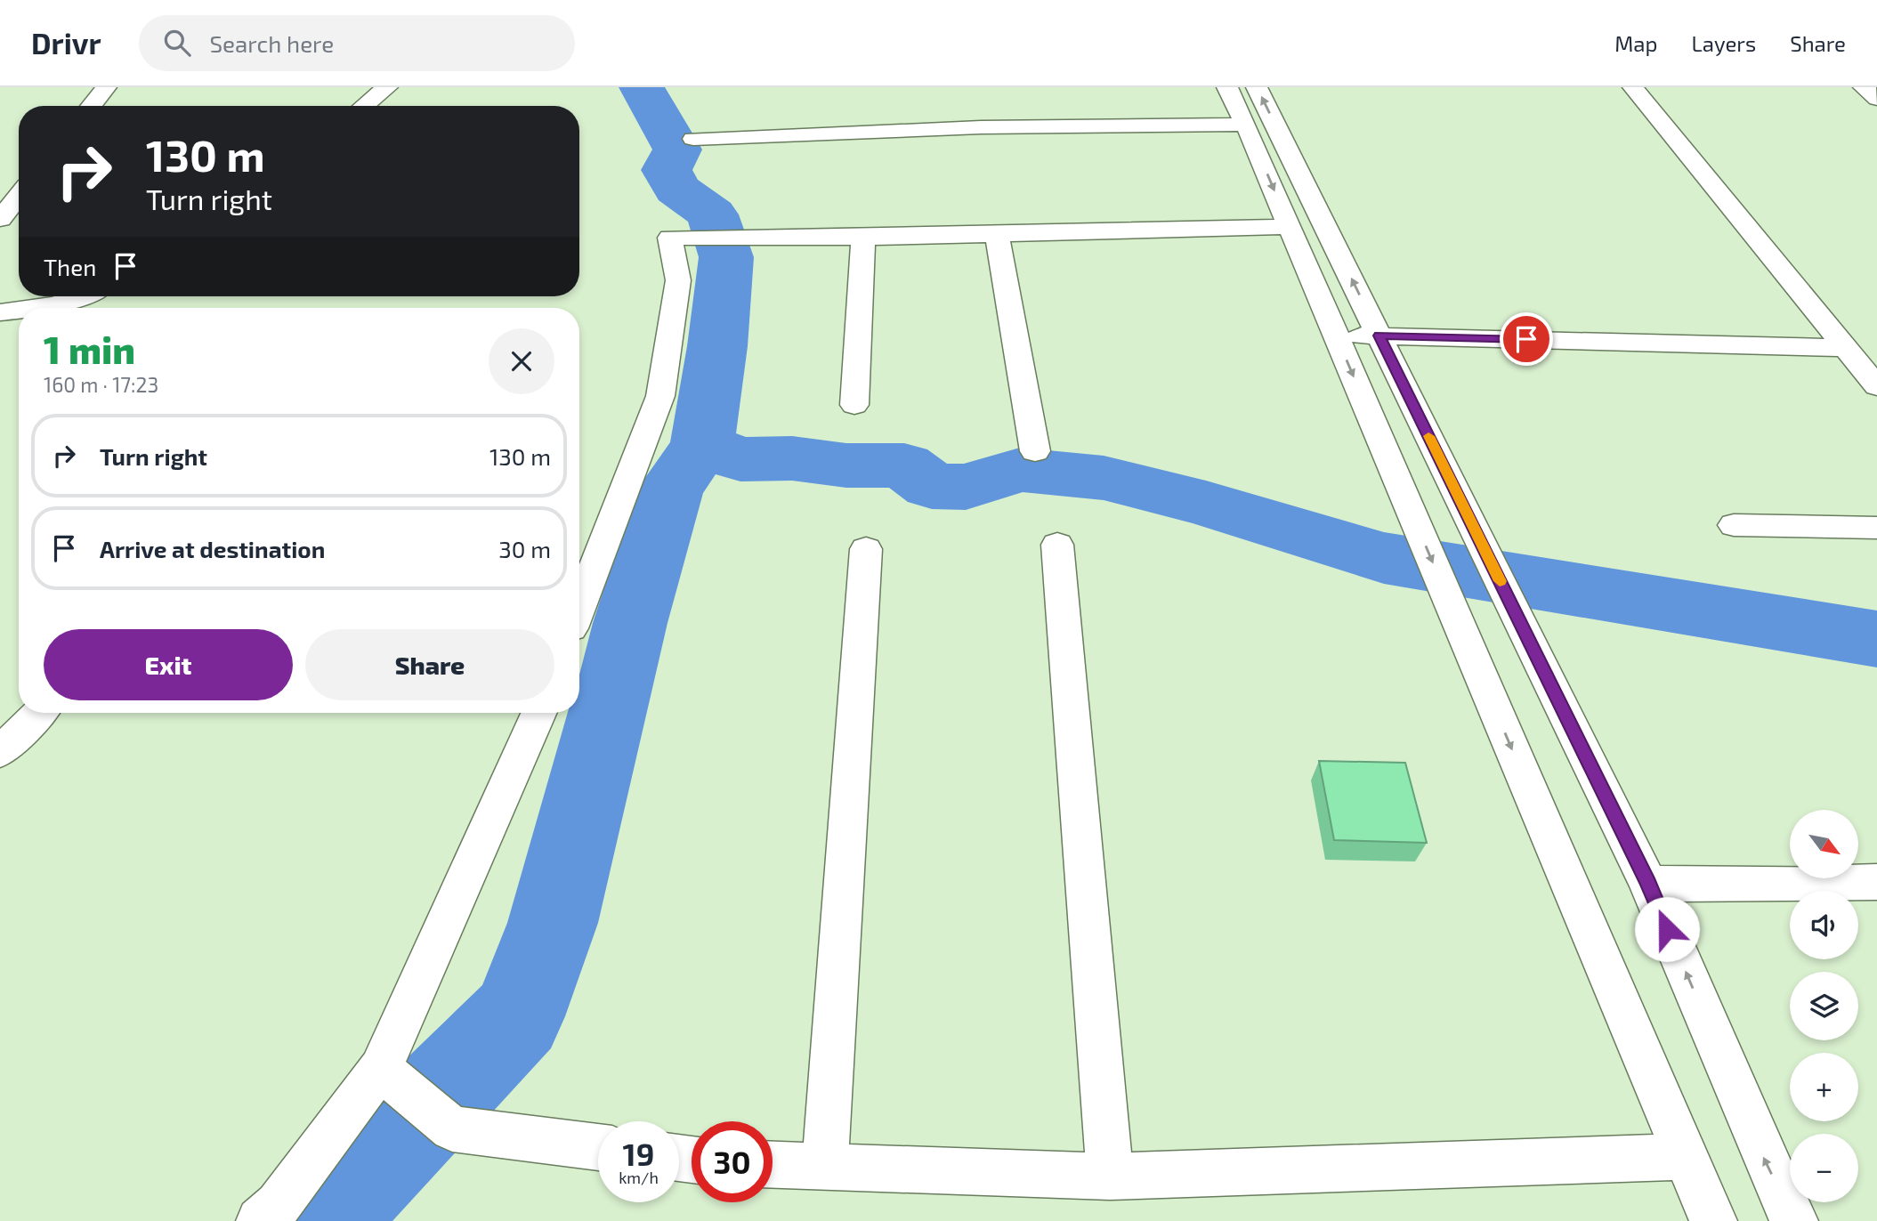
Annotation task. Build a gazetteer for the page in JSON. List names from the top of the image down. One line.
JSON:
{"north":"bottom right","page":{"header":"Drivr","search":"Search here","nav":["Map","Layers","Share"],"turn":["130 m","Turn right"],"then":"Then","heading":["1 min","160 m · 17:23"],"list":[{"name":"Turn right","value":"130 m"},{"name":"Arrive at destination","value":"30 m"}],"buttons":["Exit","Share"],"map_buttons":["+","−"],"speed":"19 km/h","limit":"30"}}
